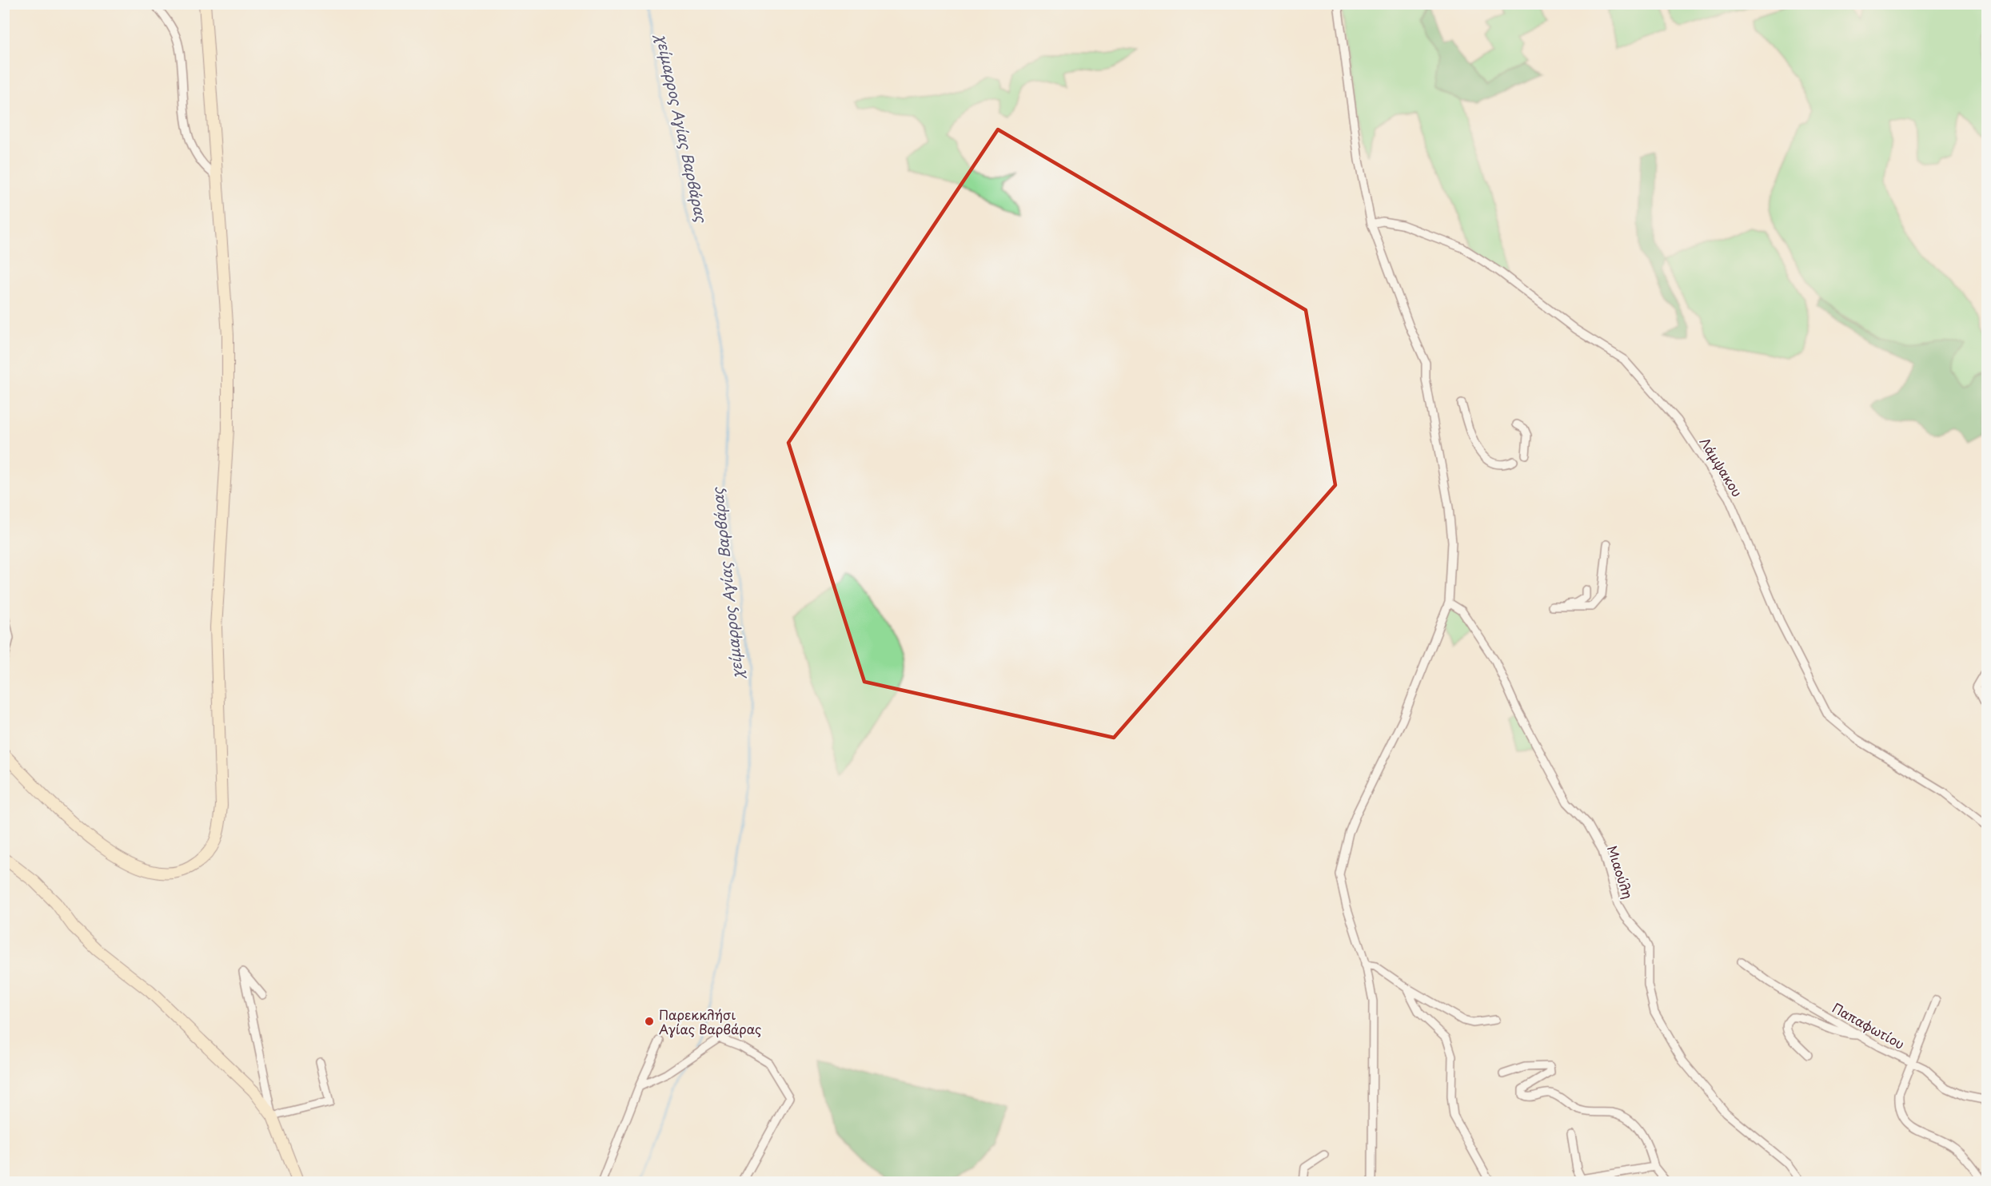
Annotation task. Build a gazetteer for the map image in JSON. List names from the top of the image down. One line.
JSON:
{"streets":{"street":["Λάμψακου","Μιαούλη","Παπαφωτίου"]},"water":["χείμαρρος Αγίας Βαρβάρας"],"places":["Παρεκκλήσι Αγίας Βαρβάρας"]}
